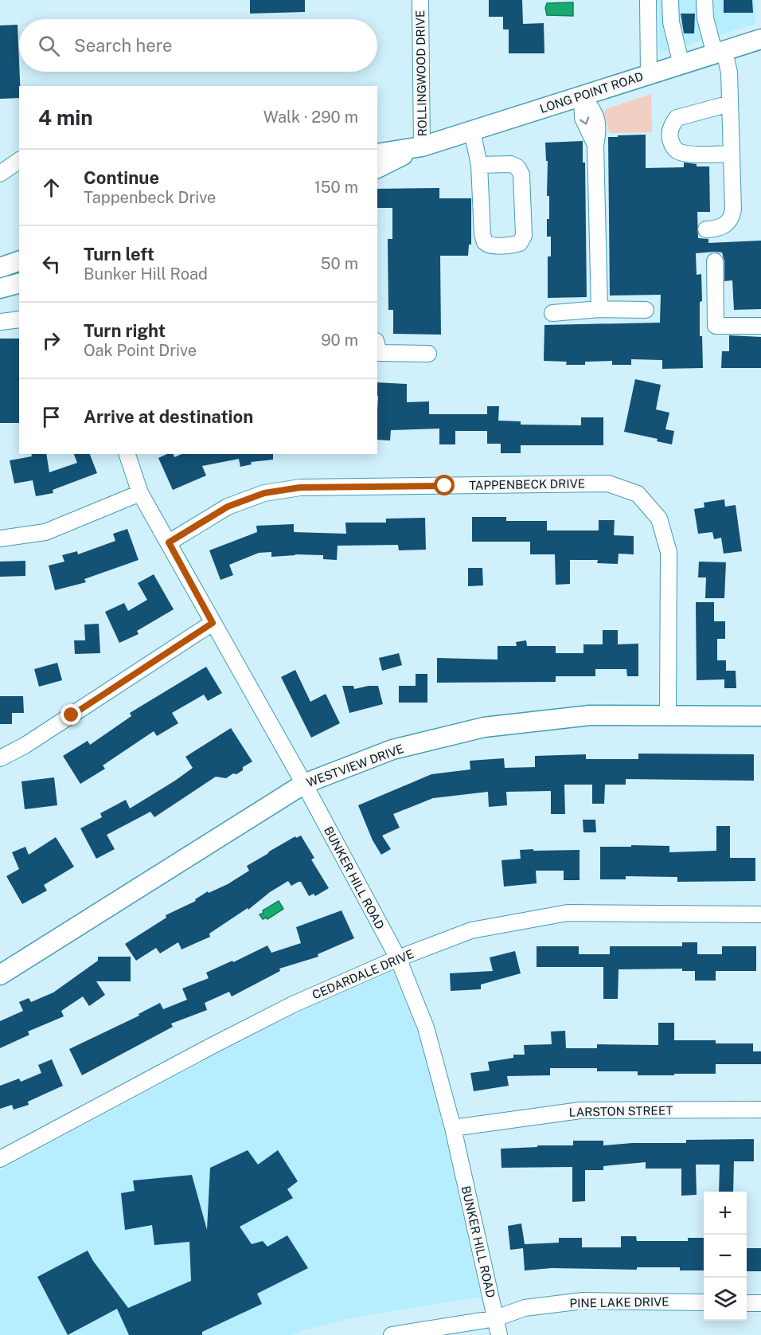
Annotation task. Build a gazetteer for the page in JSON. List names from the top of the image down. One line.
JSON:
{"streets":{"main road":["LONG POINT ROAD","WESTVIEW DRIVE"],"street":["ROLLINGWOOD DRIVE","TAPPENBECK DRIVE","BUNKER HILL ROAD","CEDARDALE DRIVE","LARSTON STREET","PINE LAKE DRIVE"]},"crossings":[["ROLLINGWOOD DRIVE","LONG POINT ROAD"],["TAPPENBECK DRIVE","WESTVIEW DRIVE"],["TAPPENBECK DRIVE","BUNKER HILL ROAD"],["WESTVIEW DRIVE","BUNKER HILL ROAD"],["BUNKER HILL ROAD","CEDARDALE DRIVE"],["BUNKER HILL ROAD","LARSTON STREET"],["BUNKER HILL ROAD","PINE LAKE DRIVE"]],"page":{"search":"Search here","heading":["4 min","Walk · 290 m"],"list":[["Continue","Tappenbeck Drive","150 m"],["Turn left","Bunker Hill Road","50 m"],["Turn right","Oak Point Drive","90 m"],"Arrive at destination"],"map_buttons":["+","−"]}}
